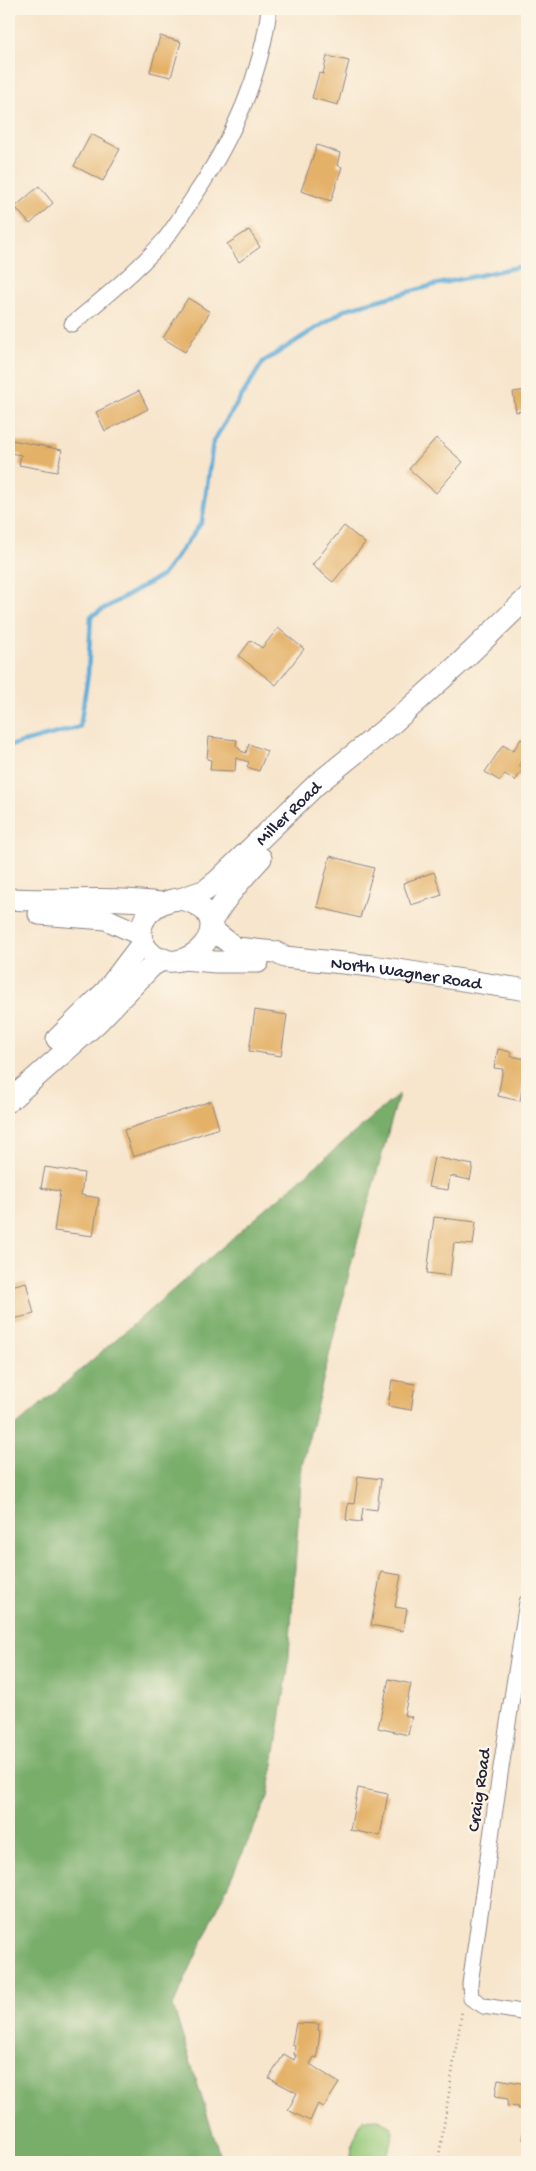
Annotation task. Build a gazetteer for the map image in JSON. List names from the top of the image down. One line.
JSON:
{"streets":{"main road":["Miller Road","North Wagner Road"],"street":["Craig Road"]},"crossings":[["Miller Road","North Wagner Road"]]}
